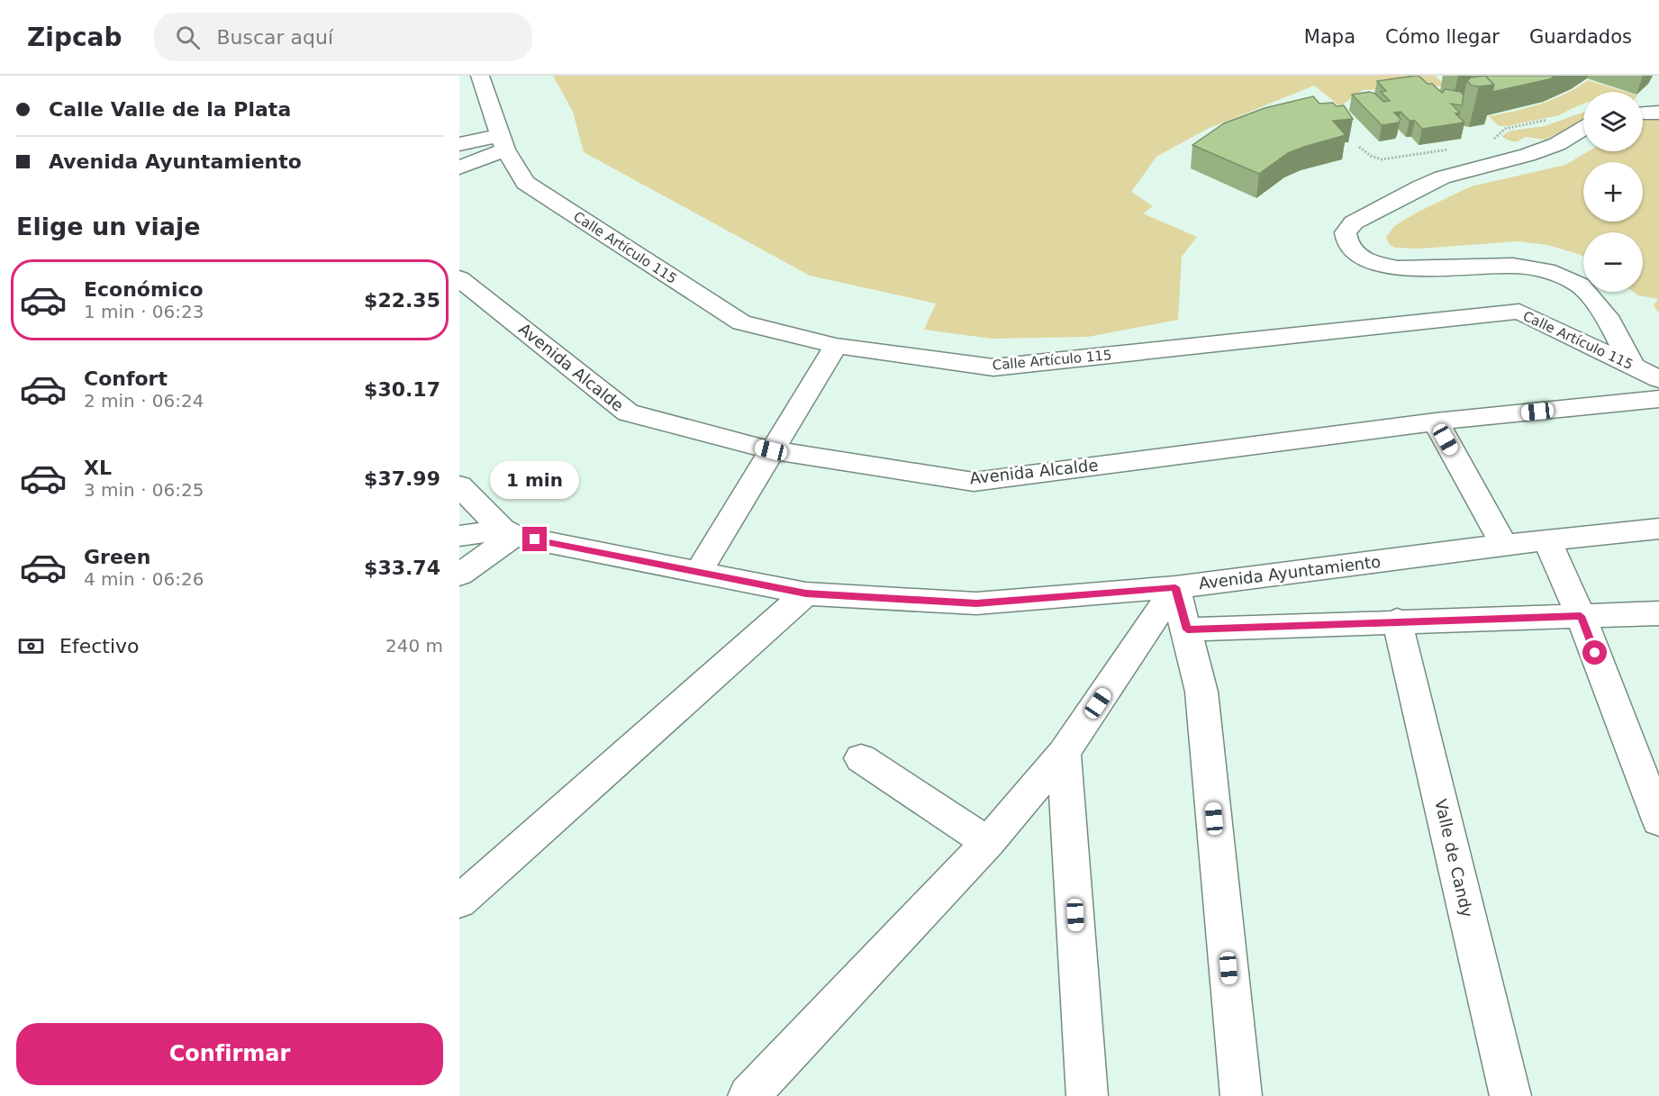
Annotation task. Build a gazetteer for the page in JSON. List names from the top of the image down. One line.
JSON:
{"streets":{"street":["Calle Artículo 115","Avenida Alcalde","Avenida Ayuntamiento","Valle de Candy"]},"page":{"header":"Zipcab","search":"Buscar aquí","nav":["Mapa","Cómo llegar","Guardados"],"banner":["Calle Valle de la Plata","Avenida Ayuntamiento"],"map_buttons":["+","−"],"heading":"Elige un viaje","list":[{"name":"Económico","note":"1 min · 06:23","value":"$22.35"},{"name":"Confort","note":"2 min · 06:24","value":"$30.17"},{"name":"XL","note":"3 min · 06:25","value":"$37.99"},{"name":"Green","note":"4 min · 06:26","value":"$33.74"}],"bubble":"1 min","pay":["Efectivo","240 m"],"buttons":"Confirmar"}}
